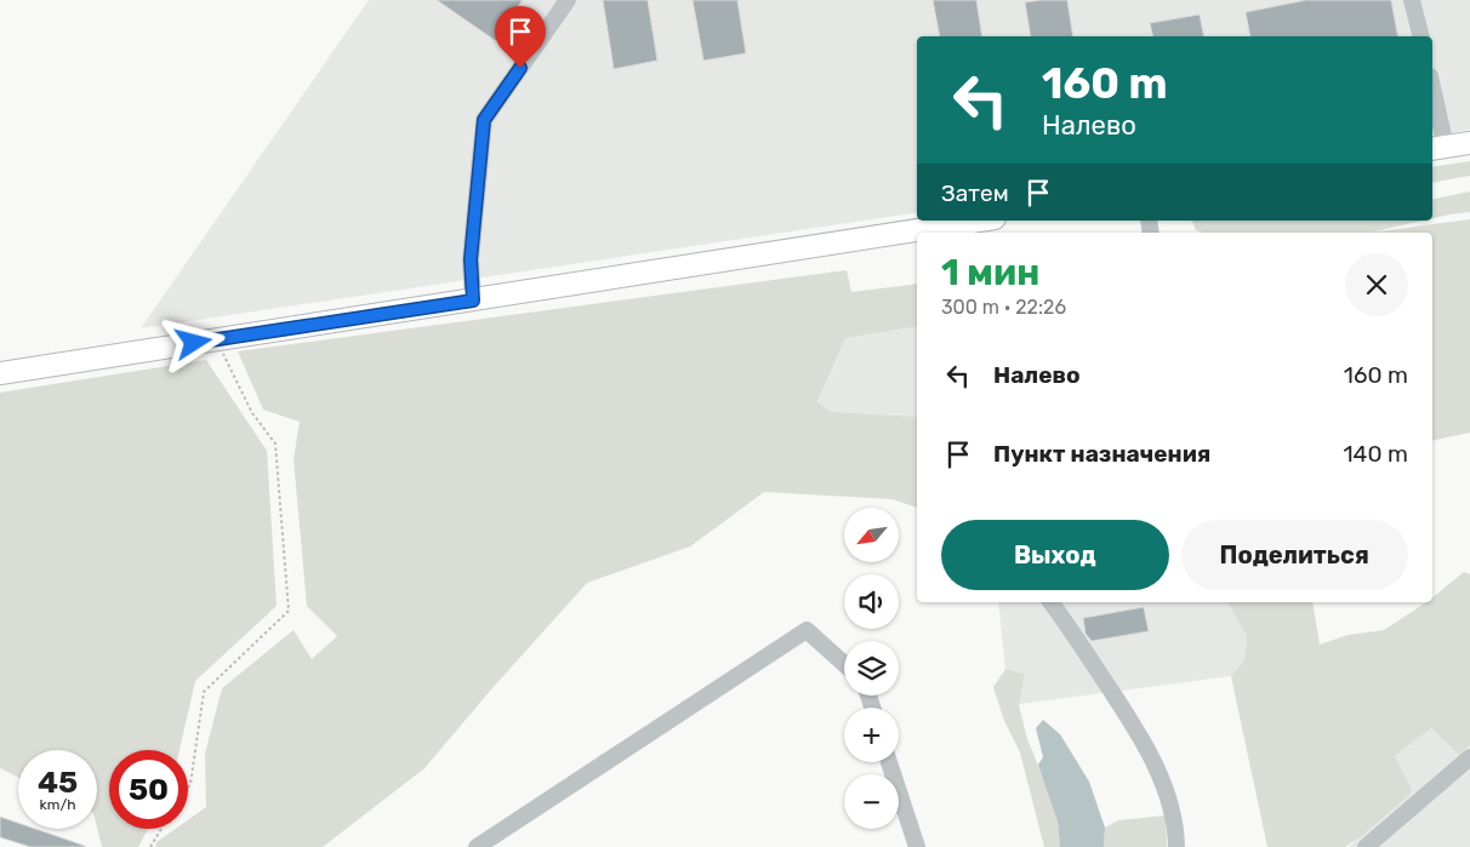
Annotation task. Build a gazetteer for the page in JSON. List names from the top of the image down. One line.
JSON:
{"north":"bottom left","page":{"turn":["160 m","Налево"],"then":"Затем","heading":["1 мин","300 m · 22:26"],"list":[{"name":"Налево","value":"160 m"},{"name":"Пункт назначения","value":"140 m"}],"map_buttons":["+","−"],"buttons":["Выход","Поделиться"],"speed":"45 km/h","limit":"50"}}
